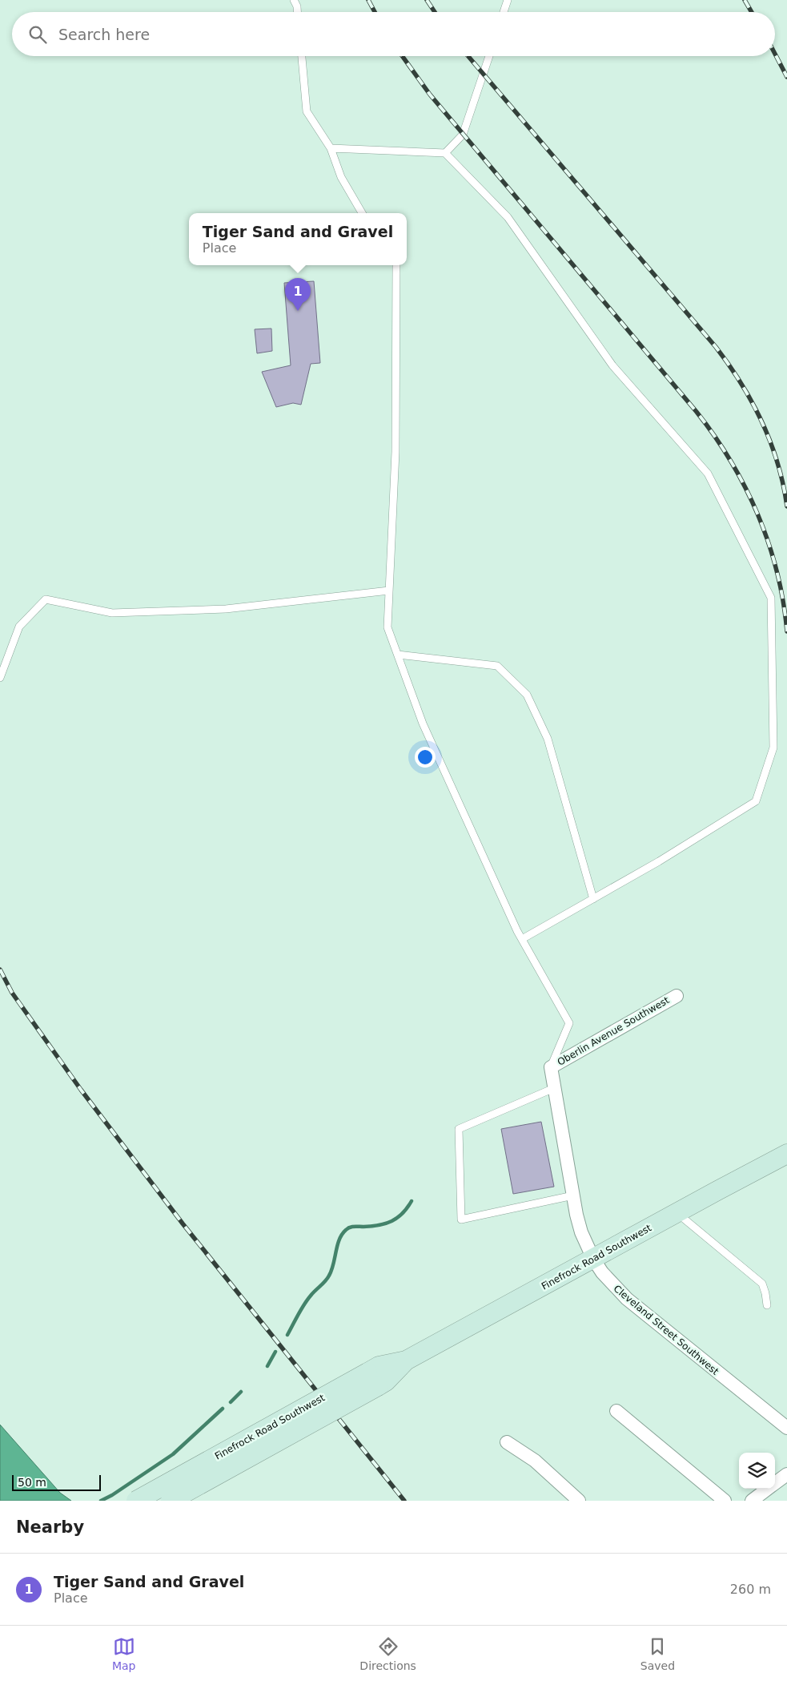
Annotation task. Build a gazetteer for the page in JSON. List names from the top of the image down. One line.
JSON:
{"streets":{"main road":["Finefrock Road Southwest"],"street":["Oberlin Avenue Southwest","Cleveland Street Southwest"]},"crossings":[["Oberlin Avenue Southwest","Cleveland Street Southwest"],["Finefrock Road Southwest","Cleveland Street Southwest"]],"scale_bar":"50 m","page":{"search":"Search here","popup":["Tiger Sand and Gravel","Place"],"pins":"1","scale":"50 m","heading":"Nearby","list":[{"mark":"1","name":"Tiger Sand and Gravel","note":"Place","value":"260 m"}],"nav":["Map","Directions","Saved"]}}
